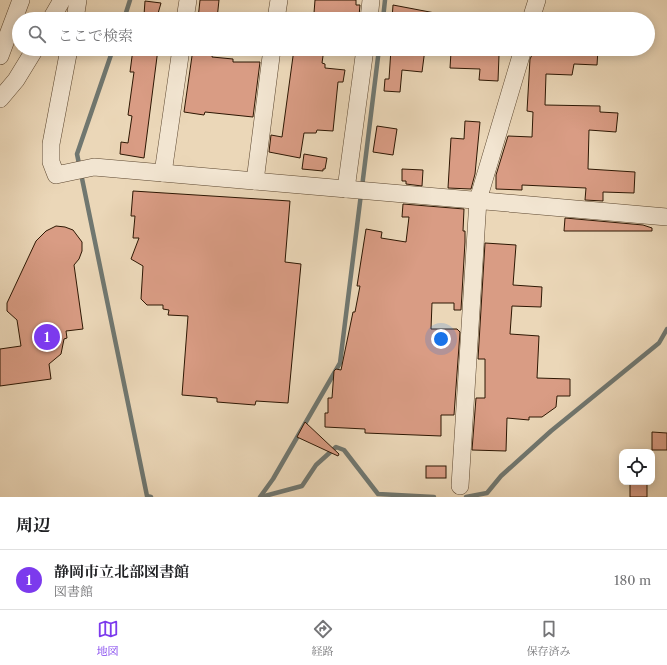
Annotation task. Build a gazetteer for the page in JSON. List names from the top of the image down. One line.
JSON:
{"page":{"search":"ここで検索","pins":"1","heading":"周辺","list":[{"mark":"1","name":"静岡市立北部図書館","note":"図書館","value":"180 m"}],"nav":["地図","経路","保存済み"]}}
